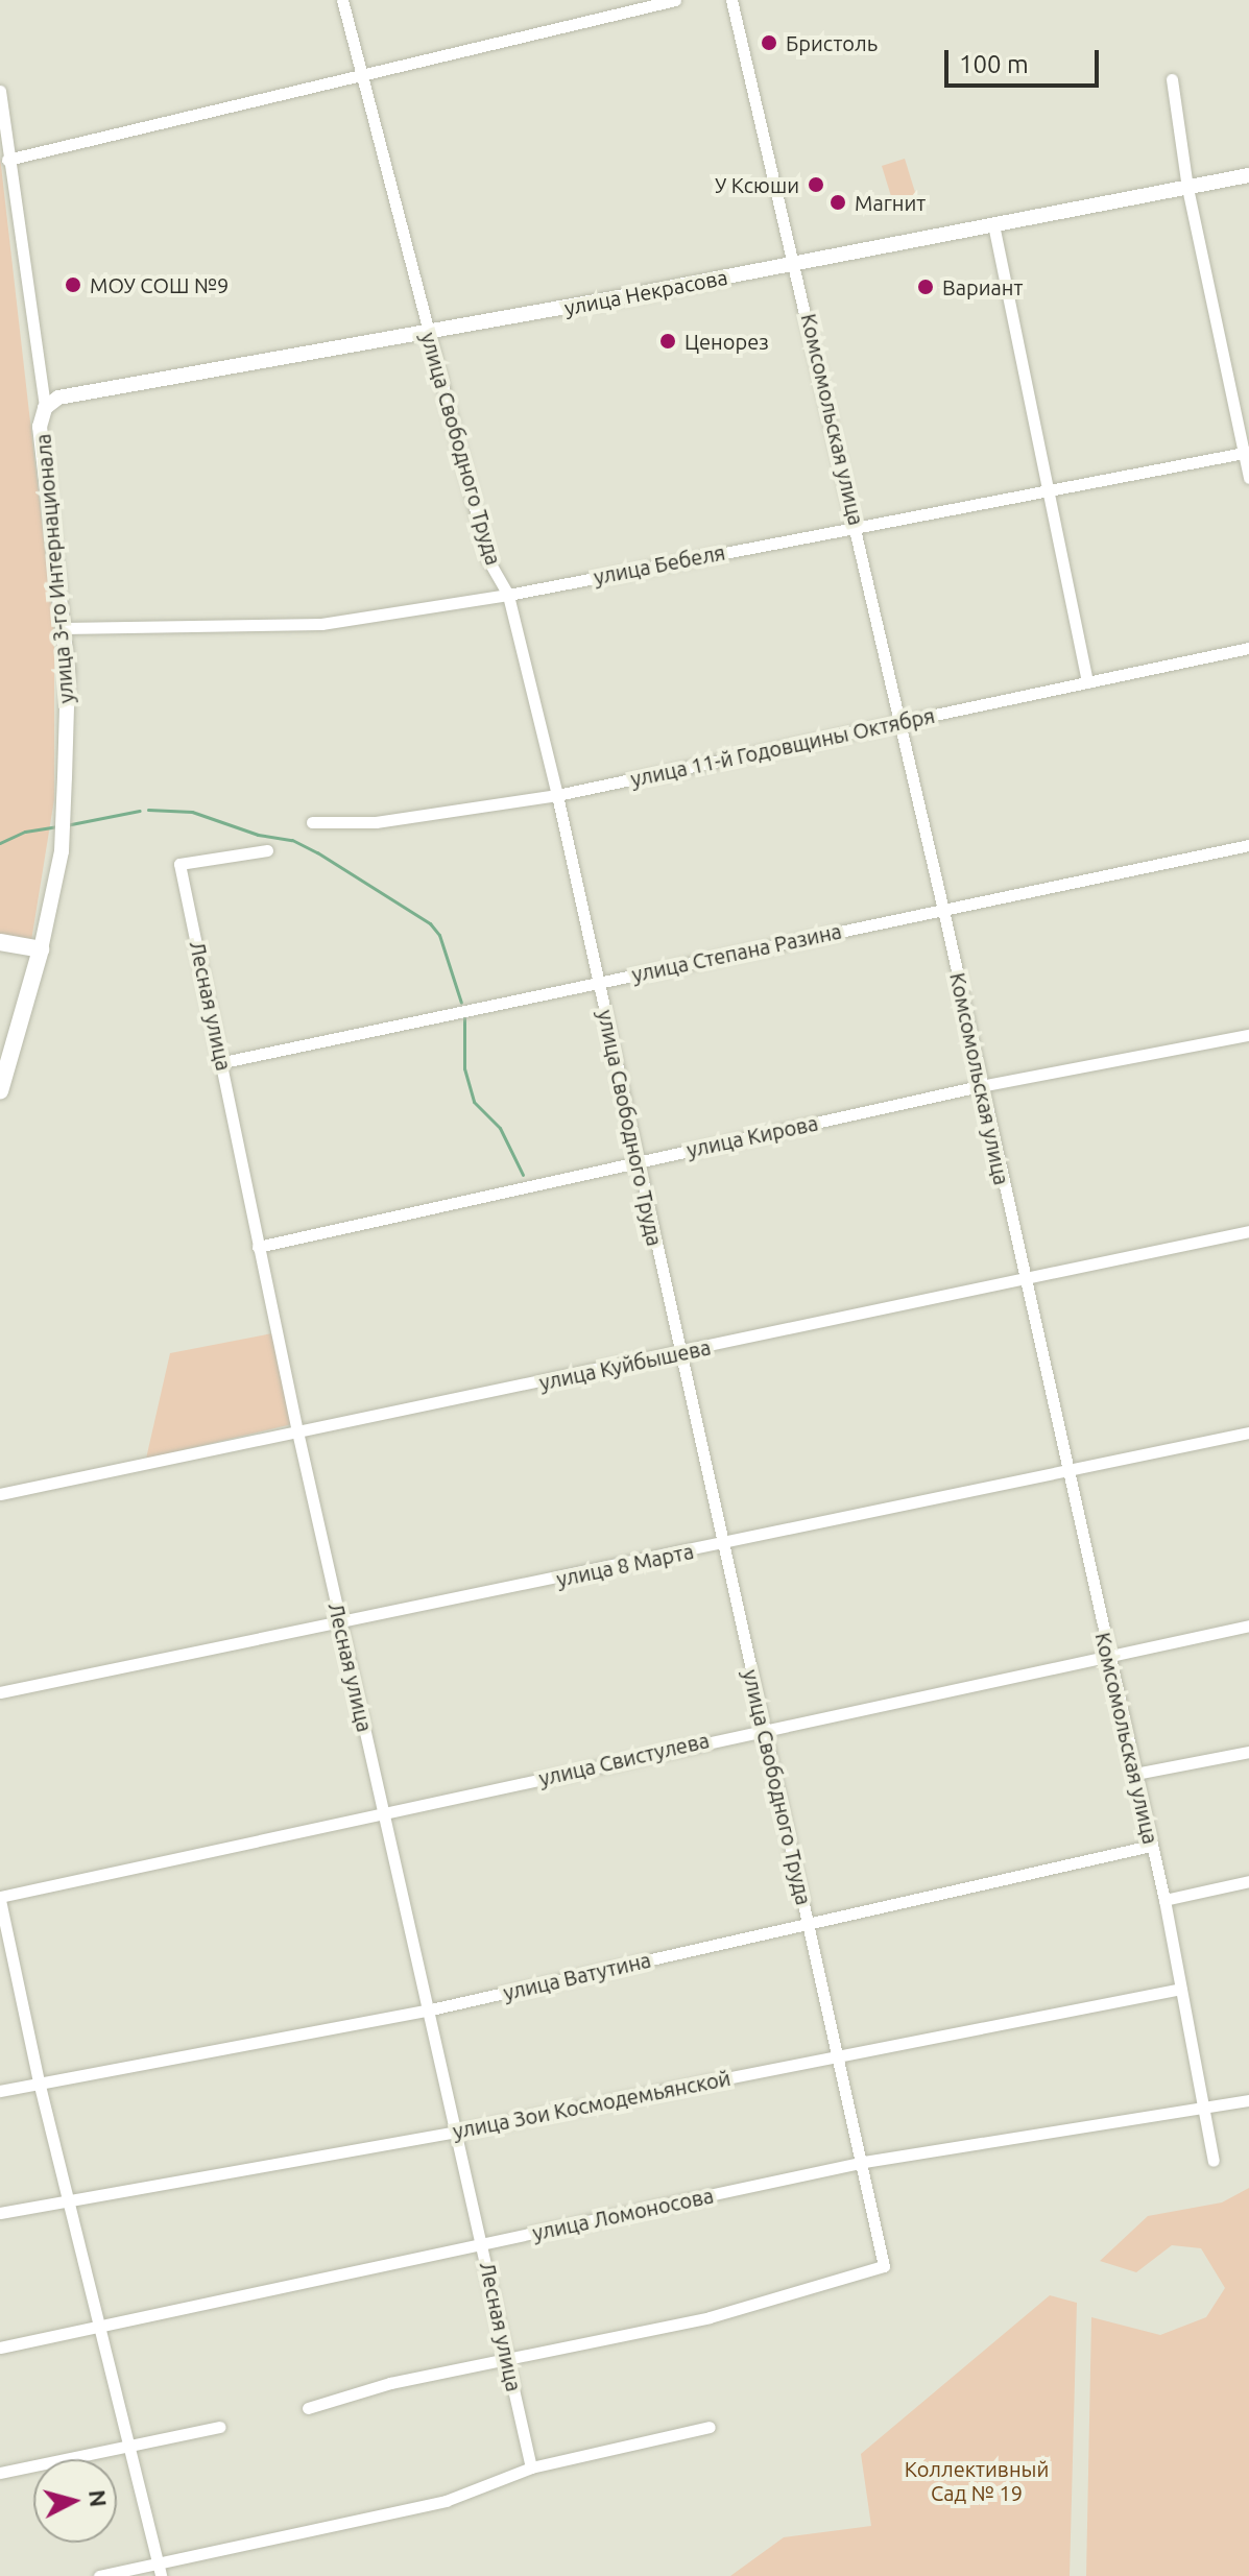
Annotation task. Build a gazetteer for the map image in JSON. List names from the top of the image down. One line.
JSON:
{"streets":{"main road":["улица 3-го Интернационала"],"street":["улица Некрасова","Комсомольская улица","улица Свободного Труда","улица Бебеля","улица 11-й Годовщины Октября","улица Степана Разина","Лесная улица","улица Кирова","улица Куйбышева","улица 8 Марта","улица Свистулева","улица Ватутина","улица Зои Космодемьянской","улица Ломоносова"]},"crossings":[["улица Некрасова","Комсомольская улица"],["улица Некрасова","улица Свободного Труда"],["улица Некрасова","улица 3-го Интернационала"],["Комсомольская улица","улица Бебеля"],["Комсомольская улица","улица 11-й Годовщины Октября"],["Комсомольская улица","улица Степана Разина"],["Комсомольская улица","улица Кирова"],["Комсомольская улица","улица Куйбышева"],["Комсомольская улица","улица 8 Марта"],["Комсомольская улица","улица Свистулева"],["Комсомольская улица","улица Ватутина"],["Комсомольская улица","улица Зои Космодемьянской"],["Комсомольская улица","улица Ломоносова"],["улица Свободного Труда","улица Бебеля"],["улица Свободного Труда","улица 11-й Годовщины Октября"],["улица Свободного Труда","улица Степана Разина"],["улица Свободного Труда","Лесная улица"],["улица Свободного Труда","улица Кирова"],["улица Свободного Труда","улица Куйбышева"],["улица Свободного Труда","улица 8 Марта"],["улица Свободного Труда","улица Свистулева"],["улица Свободного Труда","улица Ватутина"],["улица Свободного Труда","улица Зои Космодемьянской"],["улица Свободного Труда","улица Ломоносова"],["улица Бебеля","улица 3-го Интернационала"],["улица Степана Разина","Лесная улица"],["Лесная улица","улица Кирова"],["Лесная улица","улица Куйбышева"],["Лесная улица","улица 8 Марта"],["Лесная улица","улица Свистулева"],["Лесная улица","улица Ватутина"],["Лесная улица","улица Зои Космодемьянской"],["Лесная улица","улица Ломоносова"]],"parks":["Коллективный Сад № 19"],"places":["Бристоль","У Ксюши","Магнит","МОУ СОШ №9","Вариант","Ценорез"],"scale_bar":"100 m","north":"right"}
